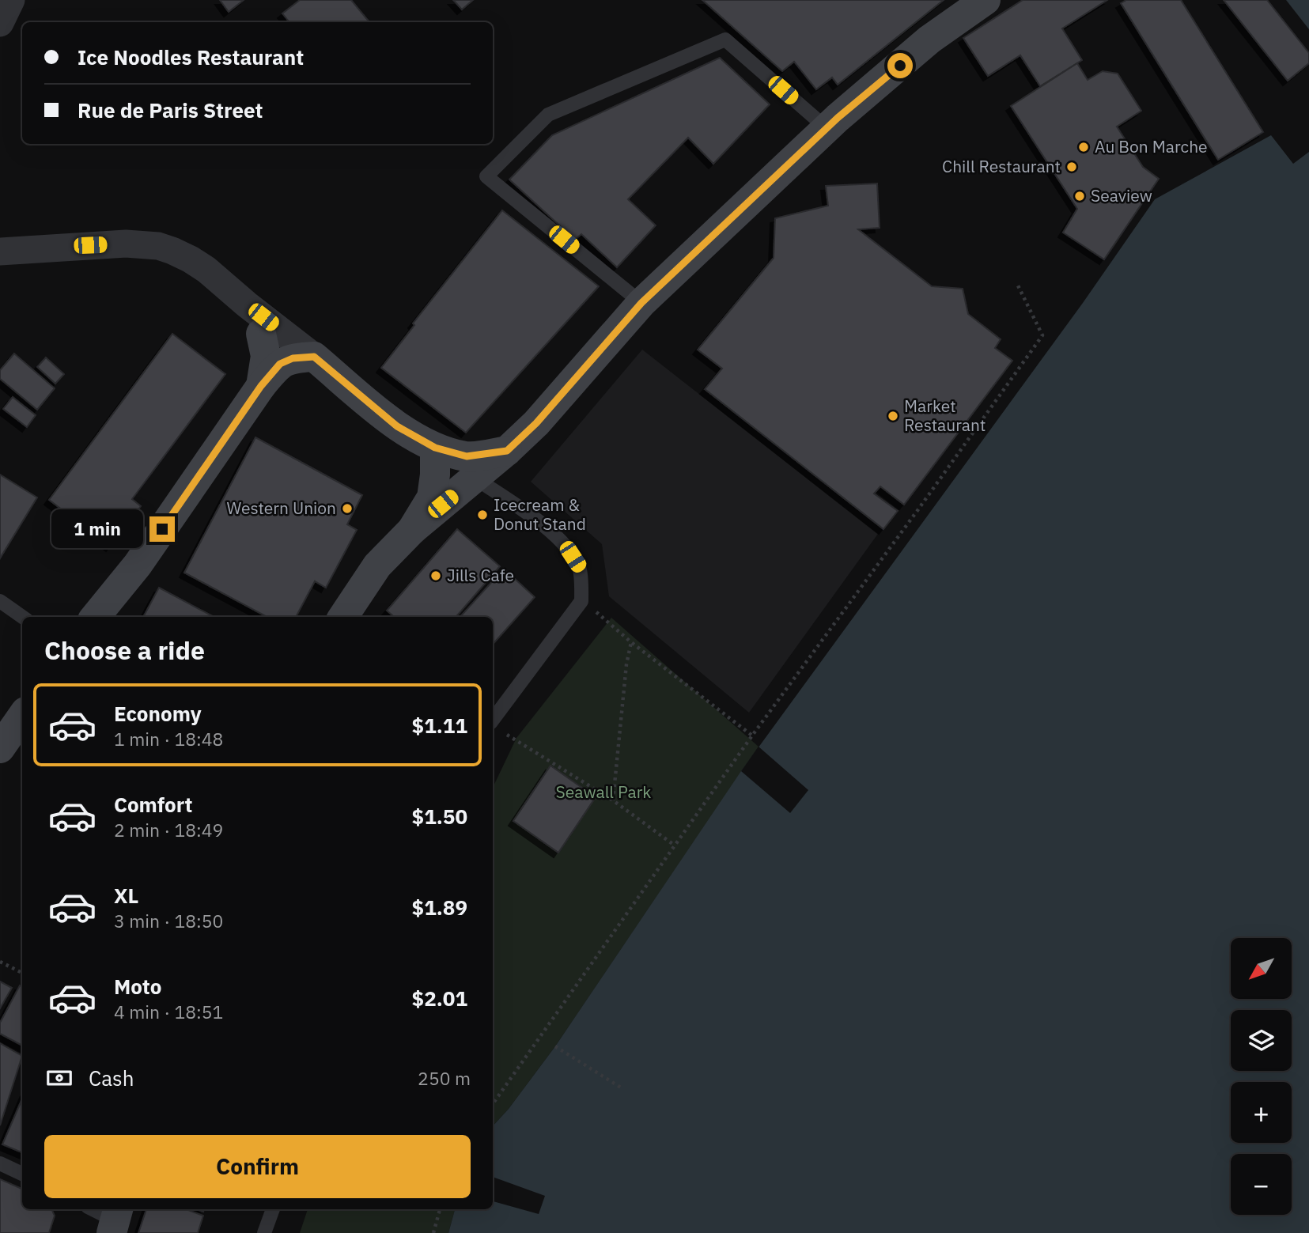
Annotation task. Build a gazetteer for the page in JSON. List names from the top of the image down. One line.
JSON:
{"parks":["Seawall Park"],"places":["Au Bon Marche","Chill Restaurant","Seaview","Market Restaurant","Western Union","Icecream & Donut Stand","Jills Cafe"],"north":"bottom left","page":{"banner":["Ice Noodles Restaurant","Rue de Paris Street"],"bubble":"1 min","heading":"Choose a ride","list":[{"name":"Economy","note":"1 min · 18:48","value":"$1.11"},{"name":"Comfort","note":"2 min · 18:49","value":"$1.50"},{"name":"XL","note":"3 min · 18:50","value":"$1.89"},{"name":"Moto","note":"4 min · 18:51","value":"$2.01"}],"map_buttons":["+","−"],"pay":["Cash","250 m"],"buttons":"Confirm"}}
